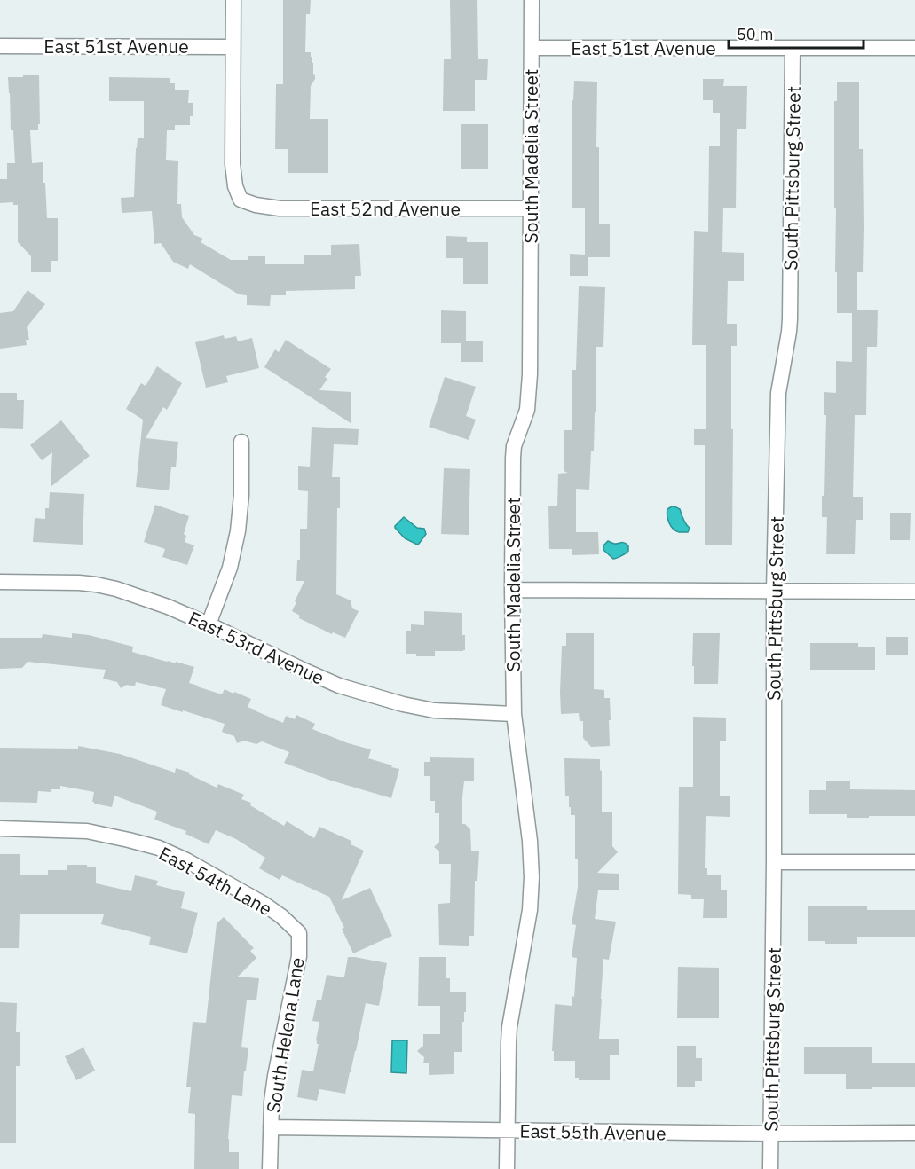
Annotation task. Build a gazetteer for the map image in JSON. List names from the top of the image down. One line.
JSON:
{"streets":{"street":["East 51st Avenue","South Madelia Street","South Pittsburg Street","East 52nd Avenue","East 53rd Avenue","East 54th Lane","South Helena Lane","East 55th Avenue"]},"crossings":[["East 51st Avenue","South Madelia Street"],["East 51st Avenue","South Pittsburg Street"],["East 51st Avenue","East 52nd Avenue"],["South Madelia Street","East 52nd Avenue"],["South Madelia Street","East 53rd Avenue"],["South Madelia Street","East 55th Avenue"],["South Pittsburg Street","East 55th Avenue"],["East 54th Lane","South Helena Lane"],["South Helena Lane","East 55th Avenue"]],"scale_bar":"50 m"}
